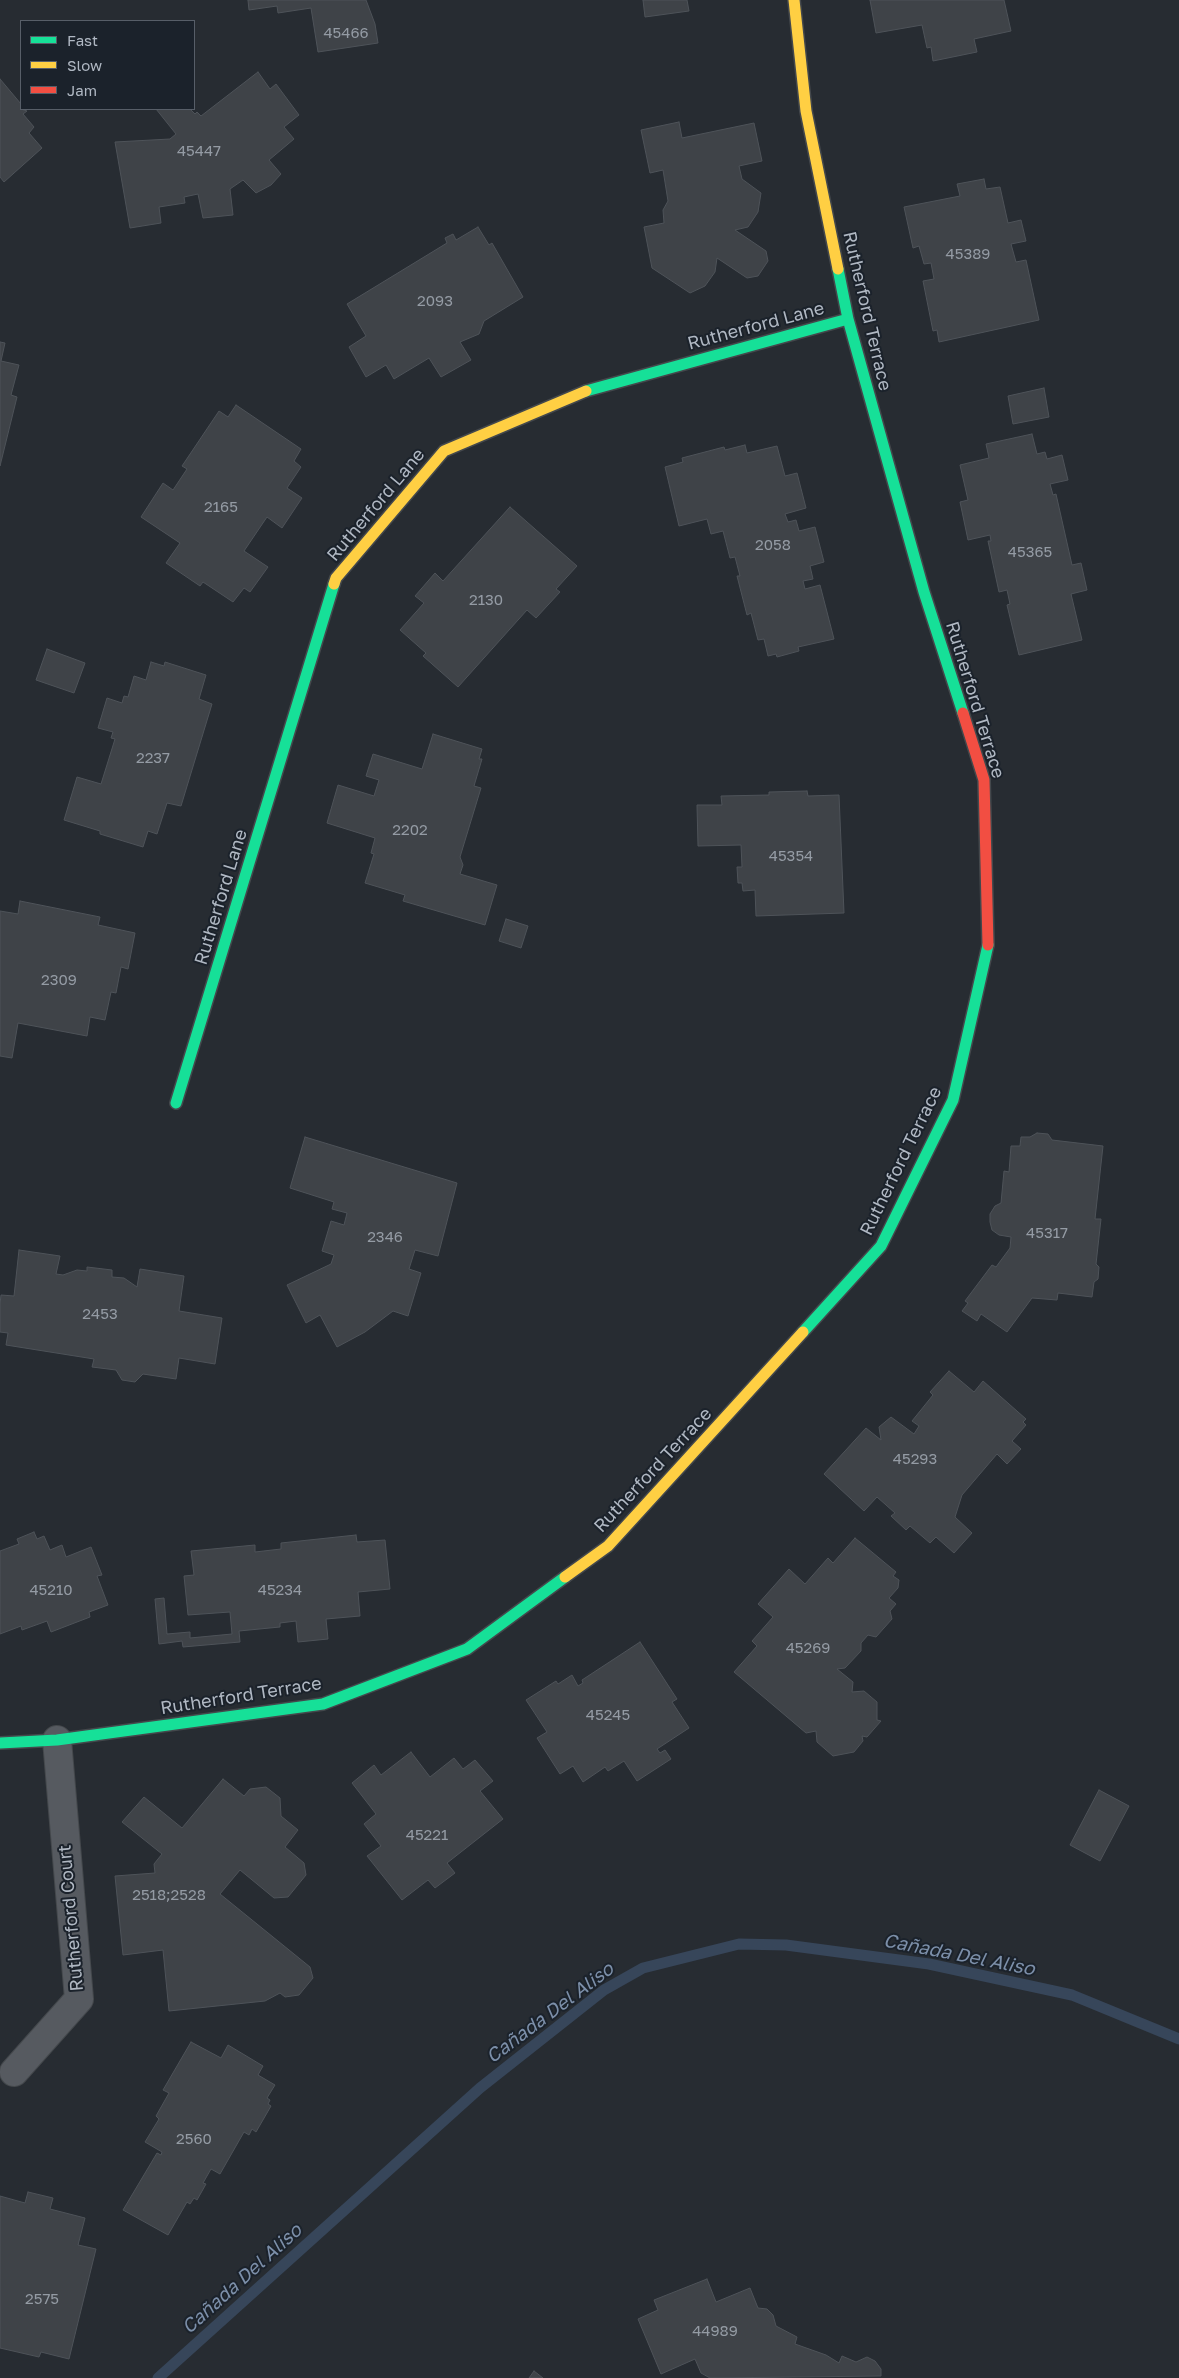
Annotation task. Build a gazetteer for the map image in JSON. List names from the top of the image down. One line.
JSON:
{"streets":{"street":["Rutherford Terrace","Rutherford Lane","Rutherford Court"]},"crossings":[["Rutherford Terrace","Rutherford Lane"],["Rutherford Terrace","Rutherford Court"]],"water":["Cañada Del Aliso"],"house_numbers":["45466","45447","45389","2093","2165","2058","45365","2130","2237","2202","45354","2309","45317","2346","2453","45293","45210","45234","45269","45245","45221","2518;2528","2560","2575","44989"],"legend":["Fast","Slow","Jam"]}
